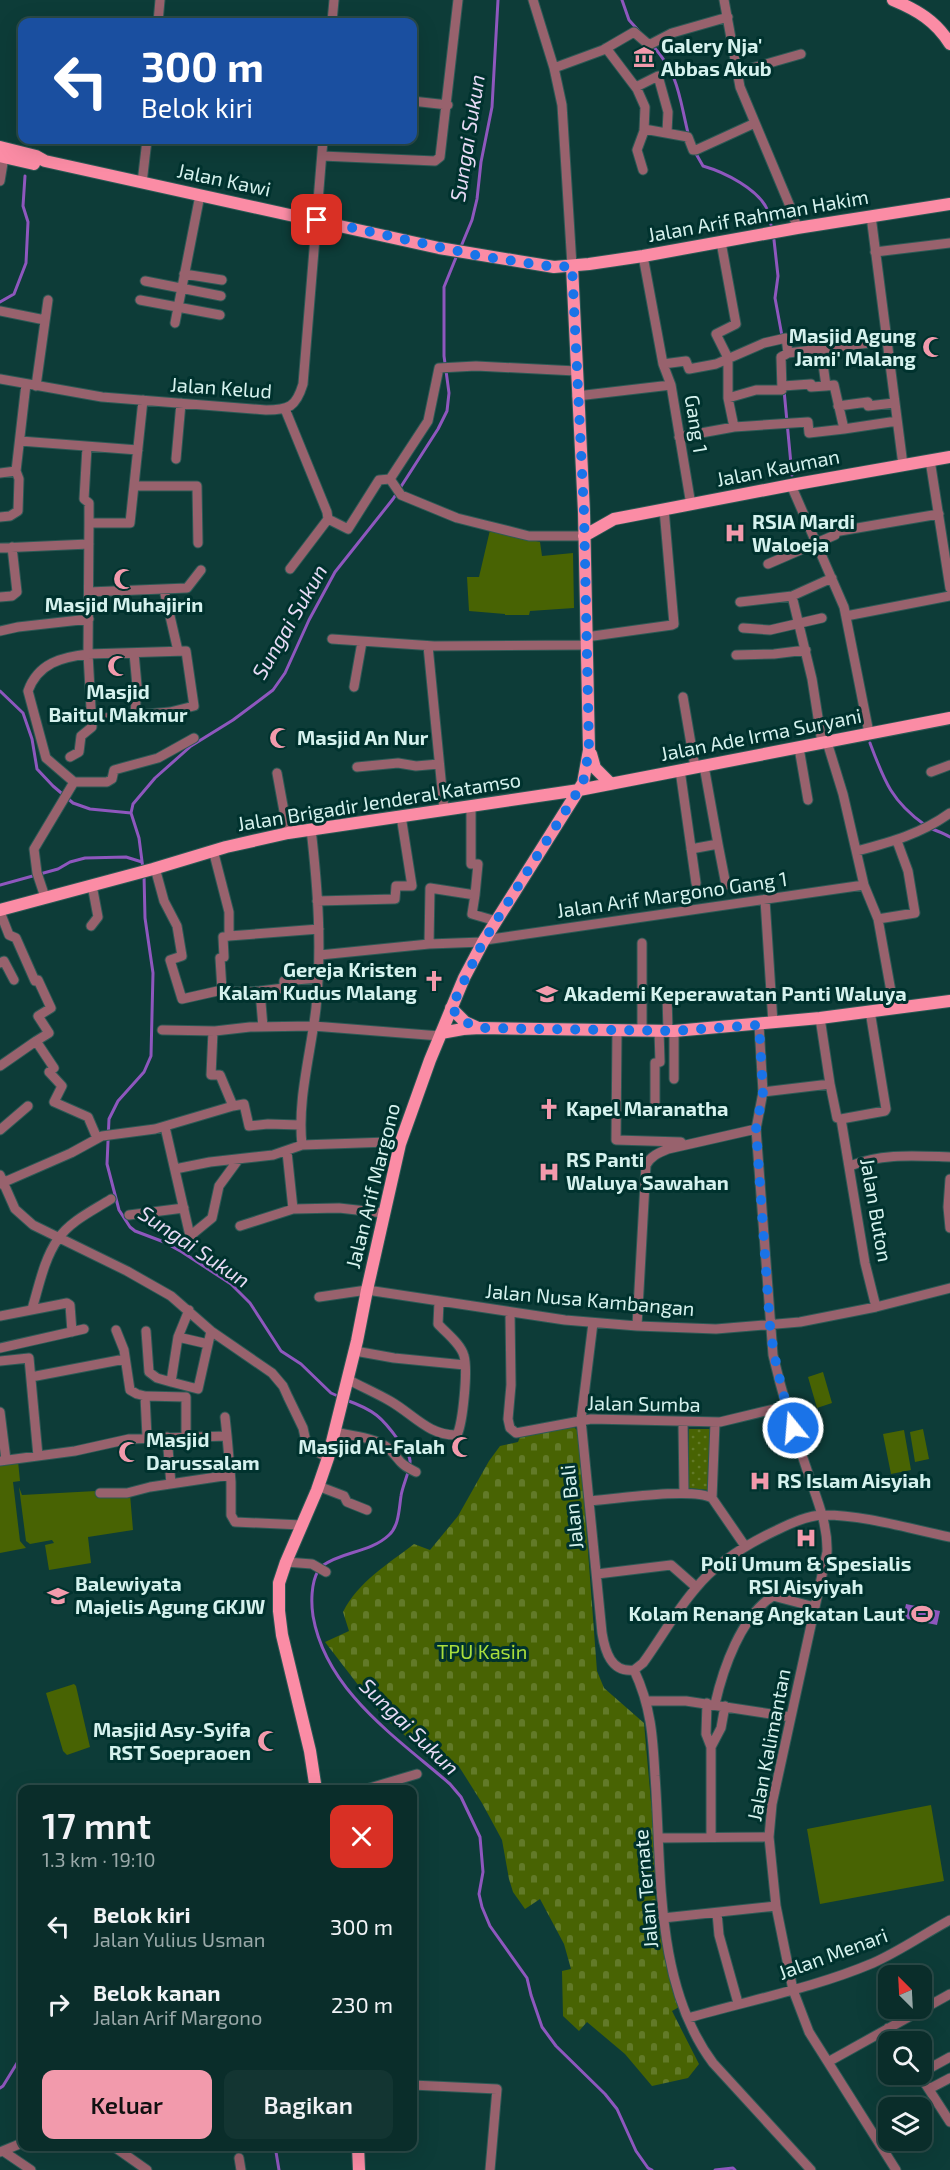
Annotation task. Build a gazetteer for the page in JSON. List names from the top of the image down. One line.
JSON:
{"streets":{"main road":["Jalan Kawi","Jalan Arif Rahman Hakim","Jalan Kauman","Jalan Ade Irma Suryani","Jalan Brigadir Jenderal Katamso","Jalan Arif Margono"],"street":["Jalan Kelud","Gang 1","Jalan Arif Margono Gang 1","Jalan Buton","Jalan Nusa Kambangan","Jalan Sumba","Jalan Bali","Jalan Kalimantan","Jalan Ternate","Jalan Menari"]},"crossings":[["Jalan Kawi","Jalan Arif Rahman Hakim"],["Jalan Kawi","Jalan Kelud"],["Jalan Arif Rahman Hakim","Gang 1"],["Gang 1","Jalan Kauman"],["Jalan Ade Irma Suryani","Jalan Brigadir Jenderal Katamso"],["Jalan Ade Irma Suryani","Jalan Arif Margono"],["Jalan Brigadir Jenderal Katamso","Jalan Arif Margono"],["Jalan Arif Margono Gang 1","Jalan Arif Margono"],["Jalan Arif Margono","Jalan Nusa Kambangan"],["Jalan Buton","Jalan Nusa Kambangan"],["Jalan Nusa Kambangan","Jalan Sumba"],["Jalan Nusa Kambangan","Jalan Bali"],["Jalan Nusa Kambangan","Jalan Kalimantan"],["Jalan Sumba","Jalan Bali"],["Jalan Sumba","Jalan Kalimantan"],["Jalan Bali","Jalan Ternate"],["Jalan Kalimantan","Jalan Menari"],["Jalan Ternate","Jalan Menari"]],"water":["Sungai Sukun"],"parks":["TPU Kasin"],"places":{"museum":["Galery Nja' Abbas Akub"],"mosque":["Masjid Agung Jami' Malang","Masjid Muhajirin","Masjid Baitul Makmur","Masjid An Nur","Masjid Al-Falah","Masjid Darussalam","Masjid Asy-Syifa RST Soepraoen"],"hospital":["RSIA Mardi Waloeja","RS Panti Waluya Sawahan","RS Islam Aisyiah","Poli Umum & Spesialis RSI Aisyiyah"],"church":["Gereja Kristen Kalam Kudus Malang","Kapel Maranatha"],"school or university":["Akademi Keperawatan Panti Waluya","Balewiyata Majelis Agung GKJW"],"sports":["Kolam Renang Angkatan Laut"]},"north":"top left","page":{"turn":["300 m","Belok kiri"],"heading":["17 mnt","1.3 km · 19:10"],"list":[{"name":"Belok kiri","note":"Jalan Yulius Usman","value":"300 m"},{"name":"Belok kanan","note":"Jalan Arif Margono","value":"230 m"}],"buttons":["Keluar","Bagikan"]}}
